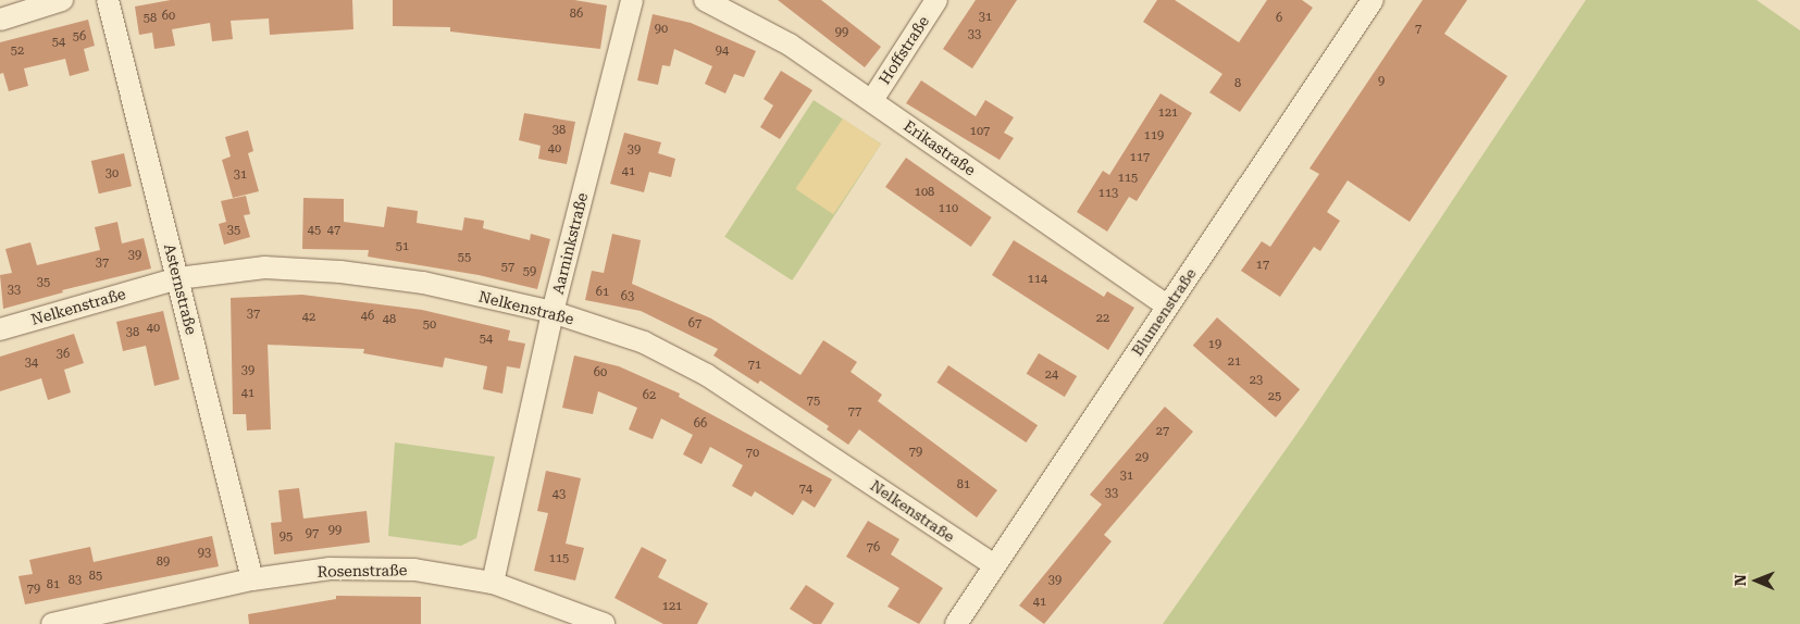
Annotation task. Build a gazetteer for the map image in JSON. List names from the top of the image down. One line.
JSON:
{"streets":{"street":["Hoffstraße","Erikastraße","Aarninkstraße","Asternstraße","Nelkenstraße","Blumenstraße","Rosenstraße"]},"crossings":[["Hoffstraße","Erikastraße"],["Erikastraße","Blumenstraße"],["Aarninkstraße","Nelkenstraße"],["Aarninkstraße","Rosenstraße"],["Asternstraße","Nelkenstraße"],["Asternstraße","Rosenstraße"],["Nelkenstraße","Blumenstraße"]],"house_numbers":["86","60","31","58","6","90","7","99","33","56","54","52","94","9","8","121","38","107","119","40","39","117","41","30","31","115","108","113","110","35","45","47","51","39","55","37","17","57","59","114","35","33","61","63","37","46","42","22","48","67","50","40","38","54","19","36","21","34","71","39","60","24","23","41","62","25","75","77","66","27","79","70","29","31","81","74","33","43","99","97","95","76","93","115","89","85","83","39","81","79","41","121"],"north":"left"}
